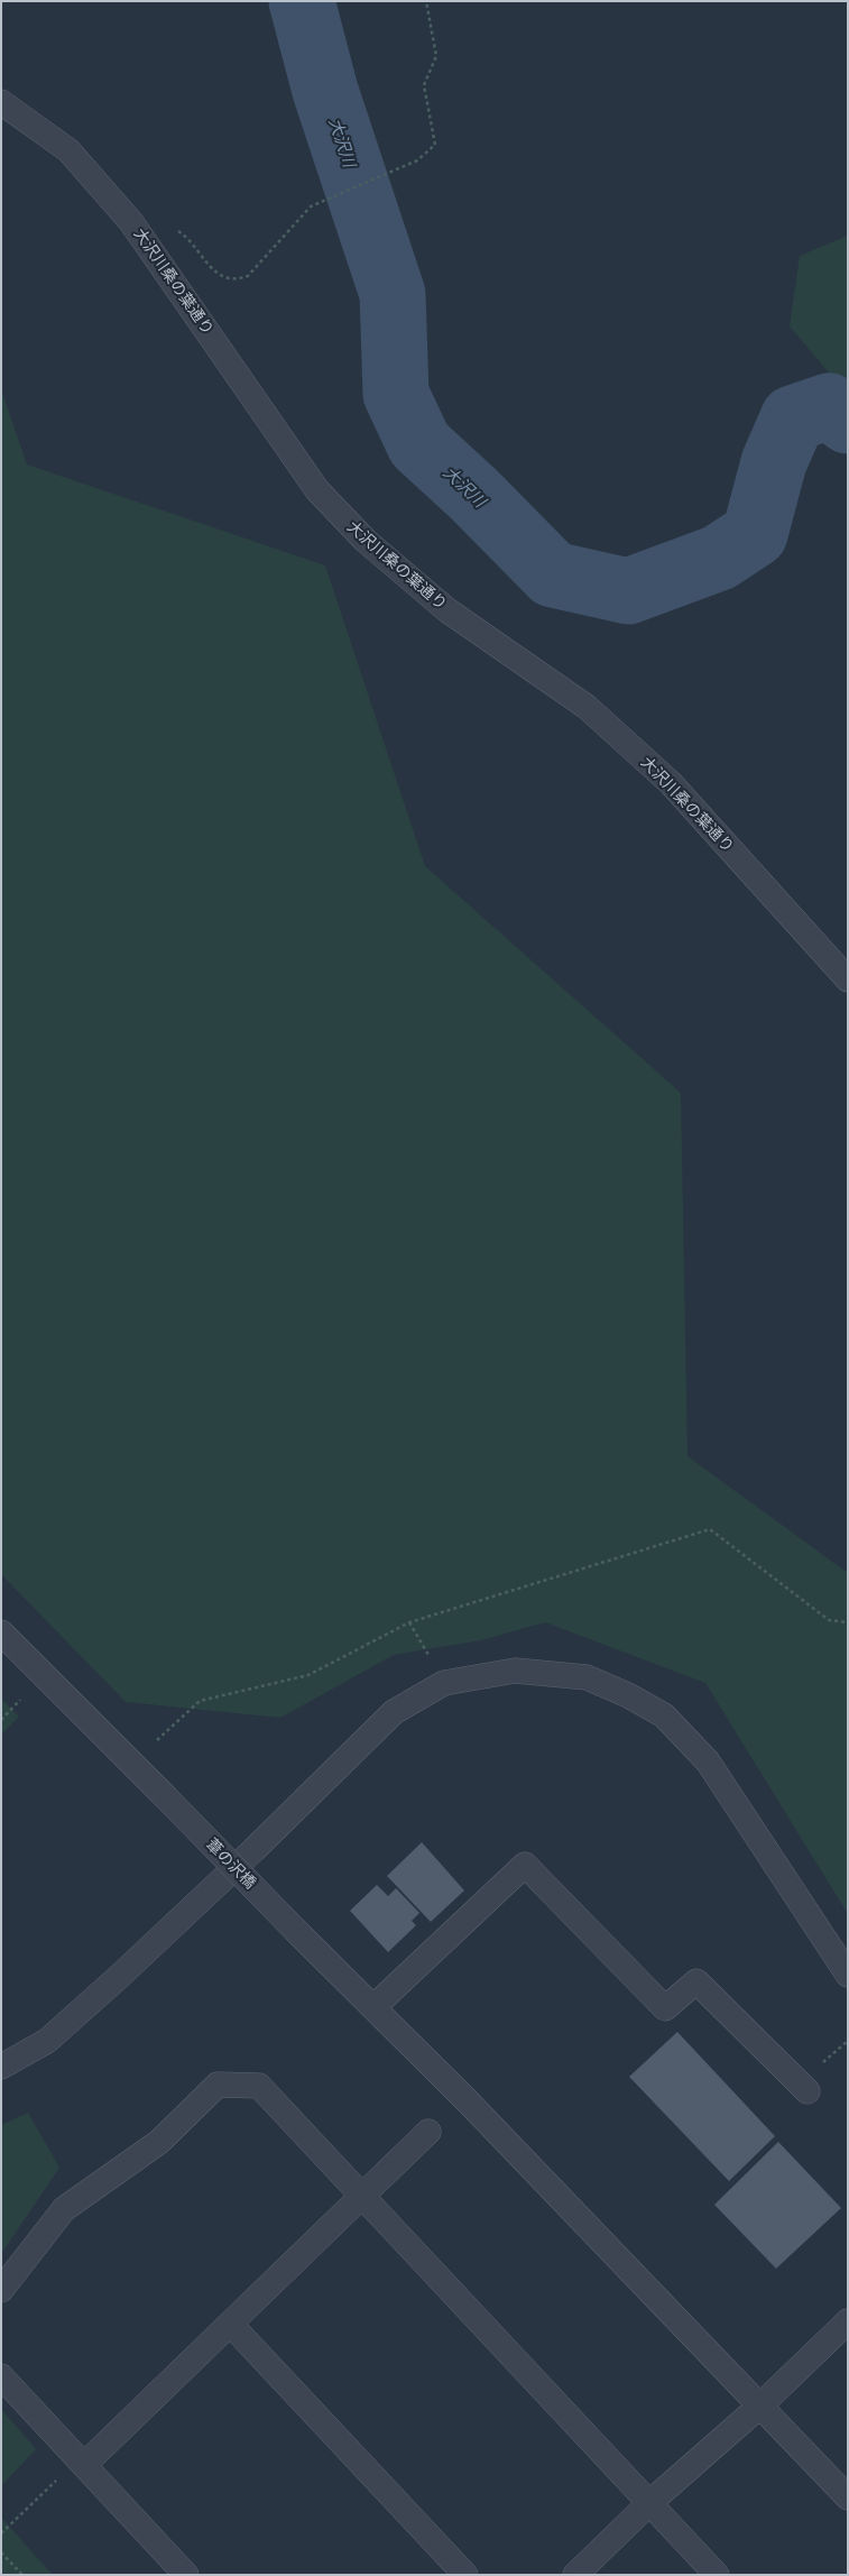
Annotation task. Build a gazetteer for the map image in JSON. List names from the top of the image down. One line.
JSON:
{"streets":{"street":["大沢川桑の葉通り","葦の沢橋"]},"water":["大沢川"]}
